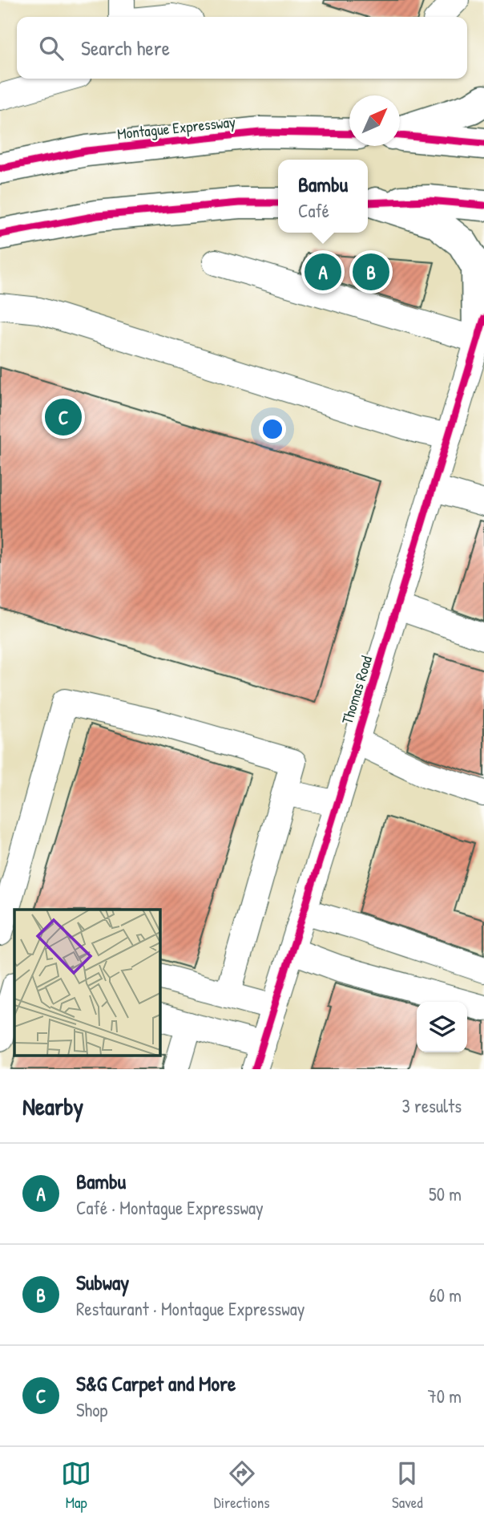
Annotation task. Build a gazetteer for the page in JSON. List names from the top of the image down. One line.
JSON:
{"streets":{"highway":["Montague Expressway"],"street":["Thomas Road"]},"north":"top right","page":{"search":"Search here","popup":["Bambu","Café"],"pins":["A","B","C"],"heading":["Nearby","3 results"],"list":[{"mark":"A","name":"Bambu","note":"Café · Montague Expressway","value":"50 m"},{"mark":"B","name":"Subway","note":"Restaurant · Montague Expressway","value":"60 m"},{"mark":"C","name":"S&G Carpet and More","note":"Shop","value":"70 m"}],"nav":["Map","Directions","Saved"]}}
